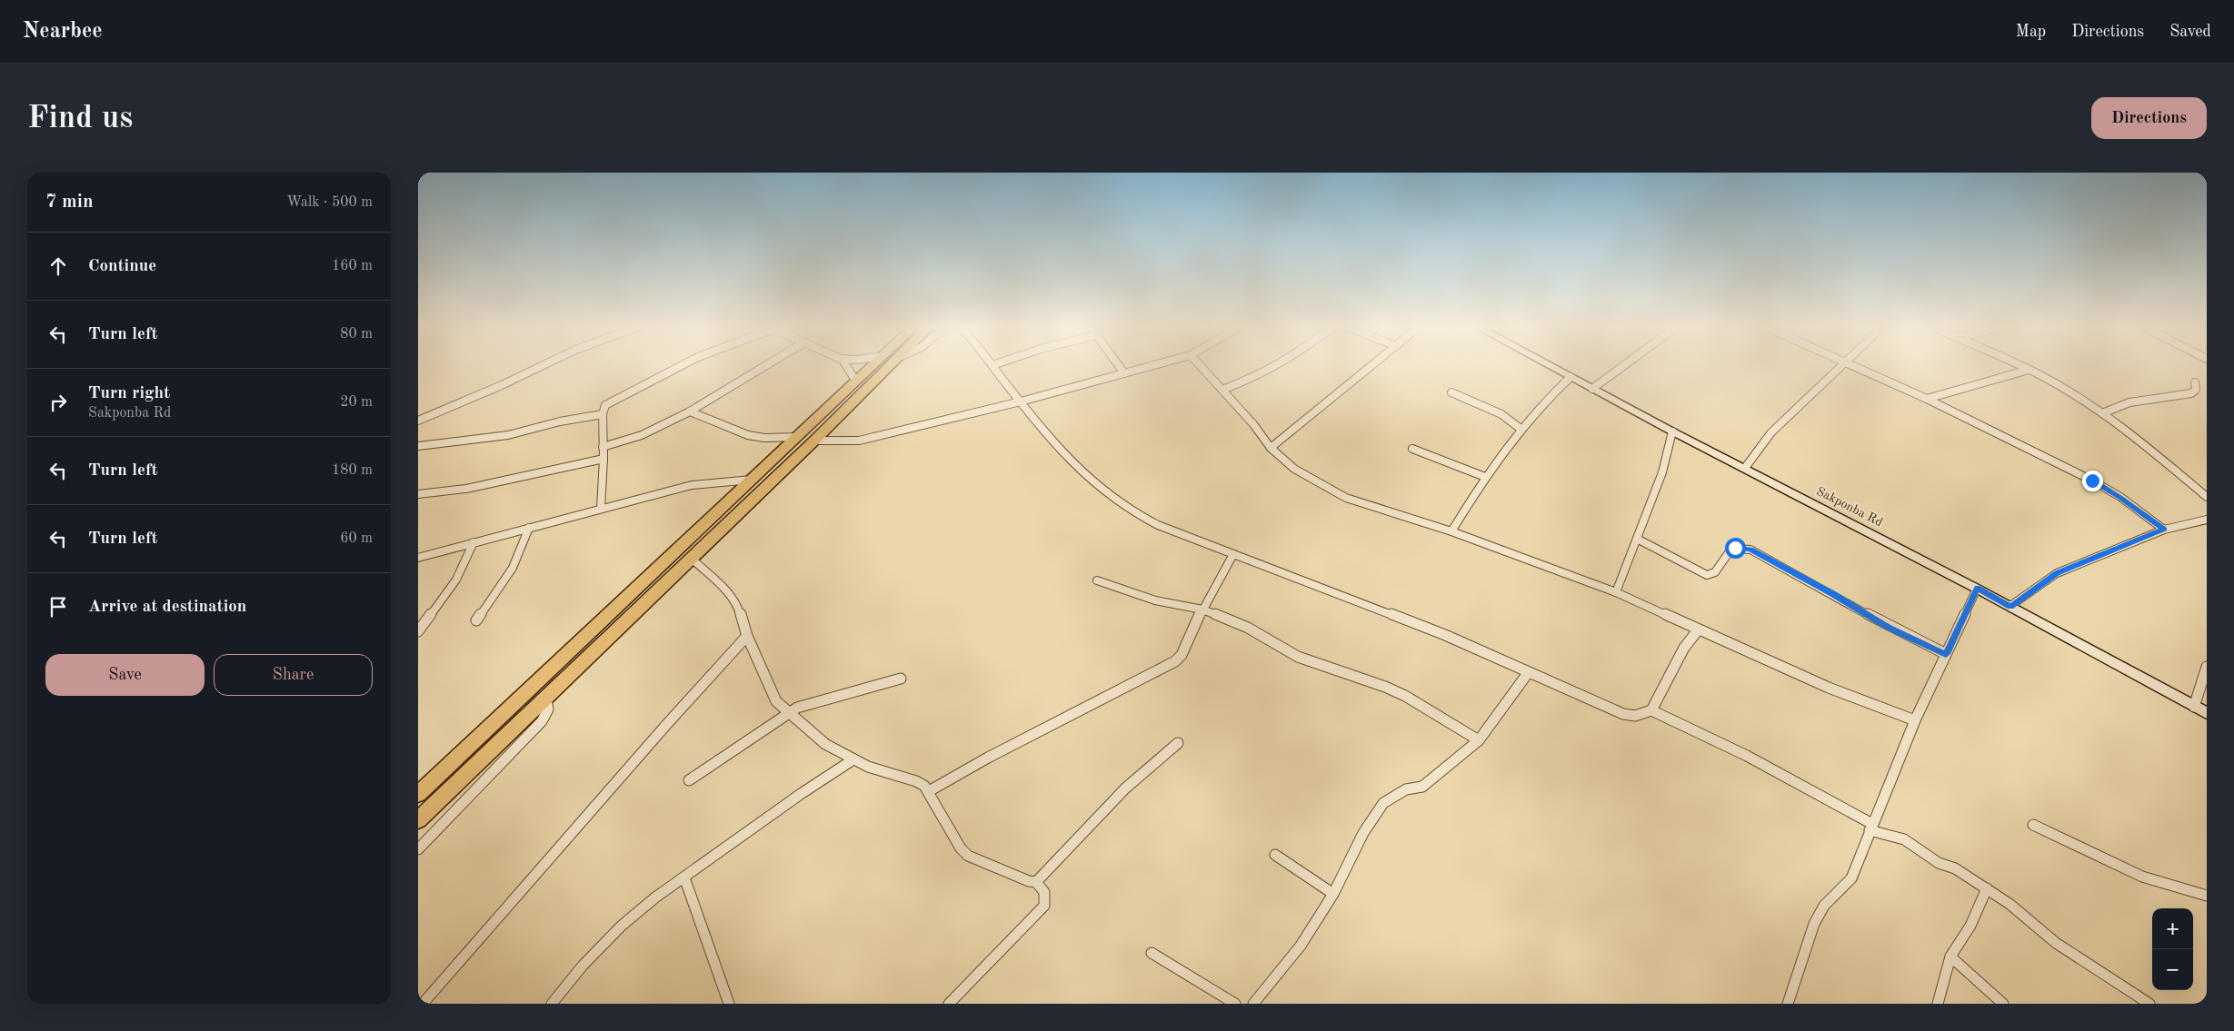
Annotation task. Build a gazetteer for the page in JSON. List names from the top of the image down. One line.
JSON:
{"streets":{"main road":["Sakponba Rd"]},"page":{"header":"Nearbee","nav":["Map","Directions","Saved"],"buttons":["Directions",["Save","Share"]],"title":"Find us","heading":["7 min","Walk · 500 m"],"list":[["Continue","160 m"],["Turn left","80 m"],["Turn right","Sakponba Rd","20 m"],["Turn left","180 m"],["Turn left","60 m"],"Arrive at destination"],"map_buttons":["+","−"]}}
